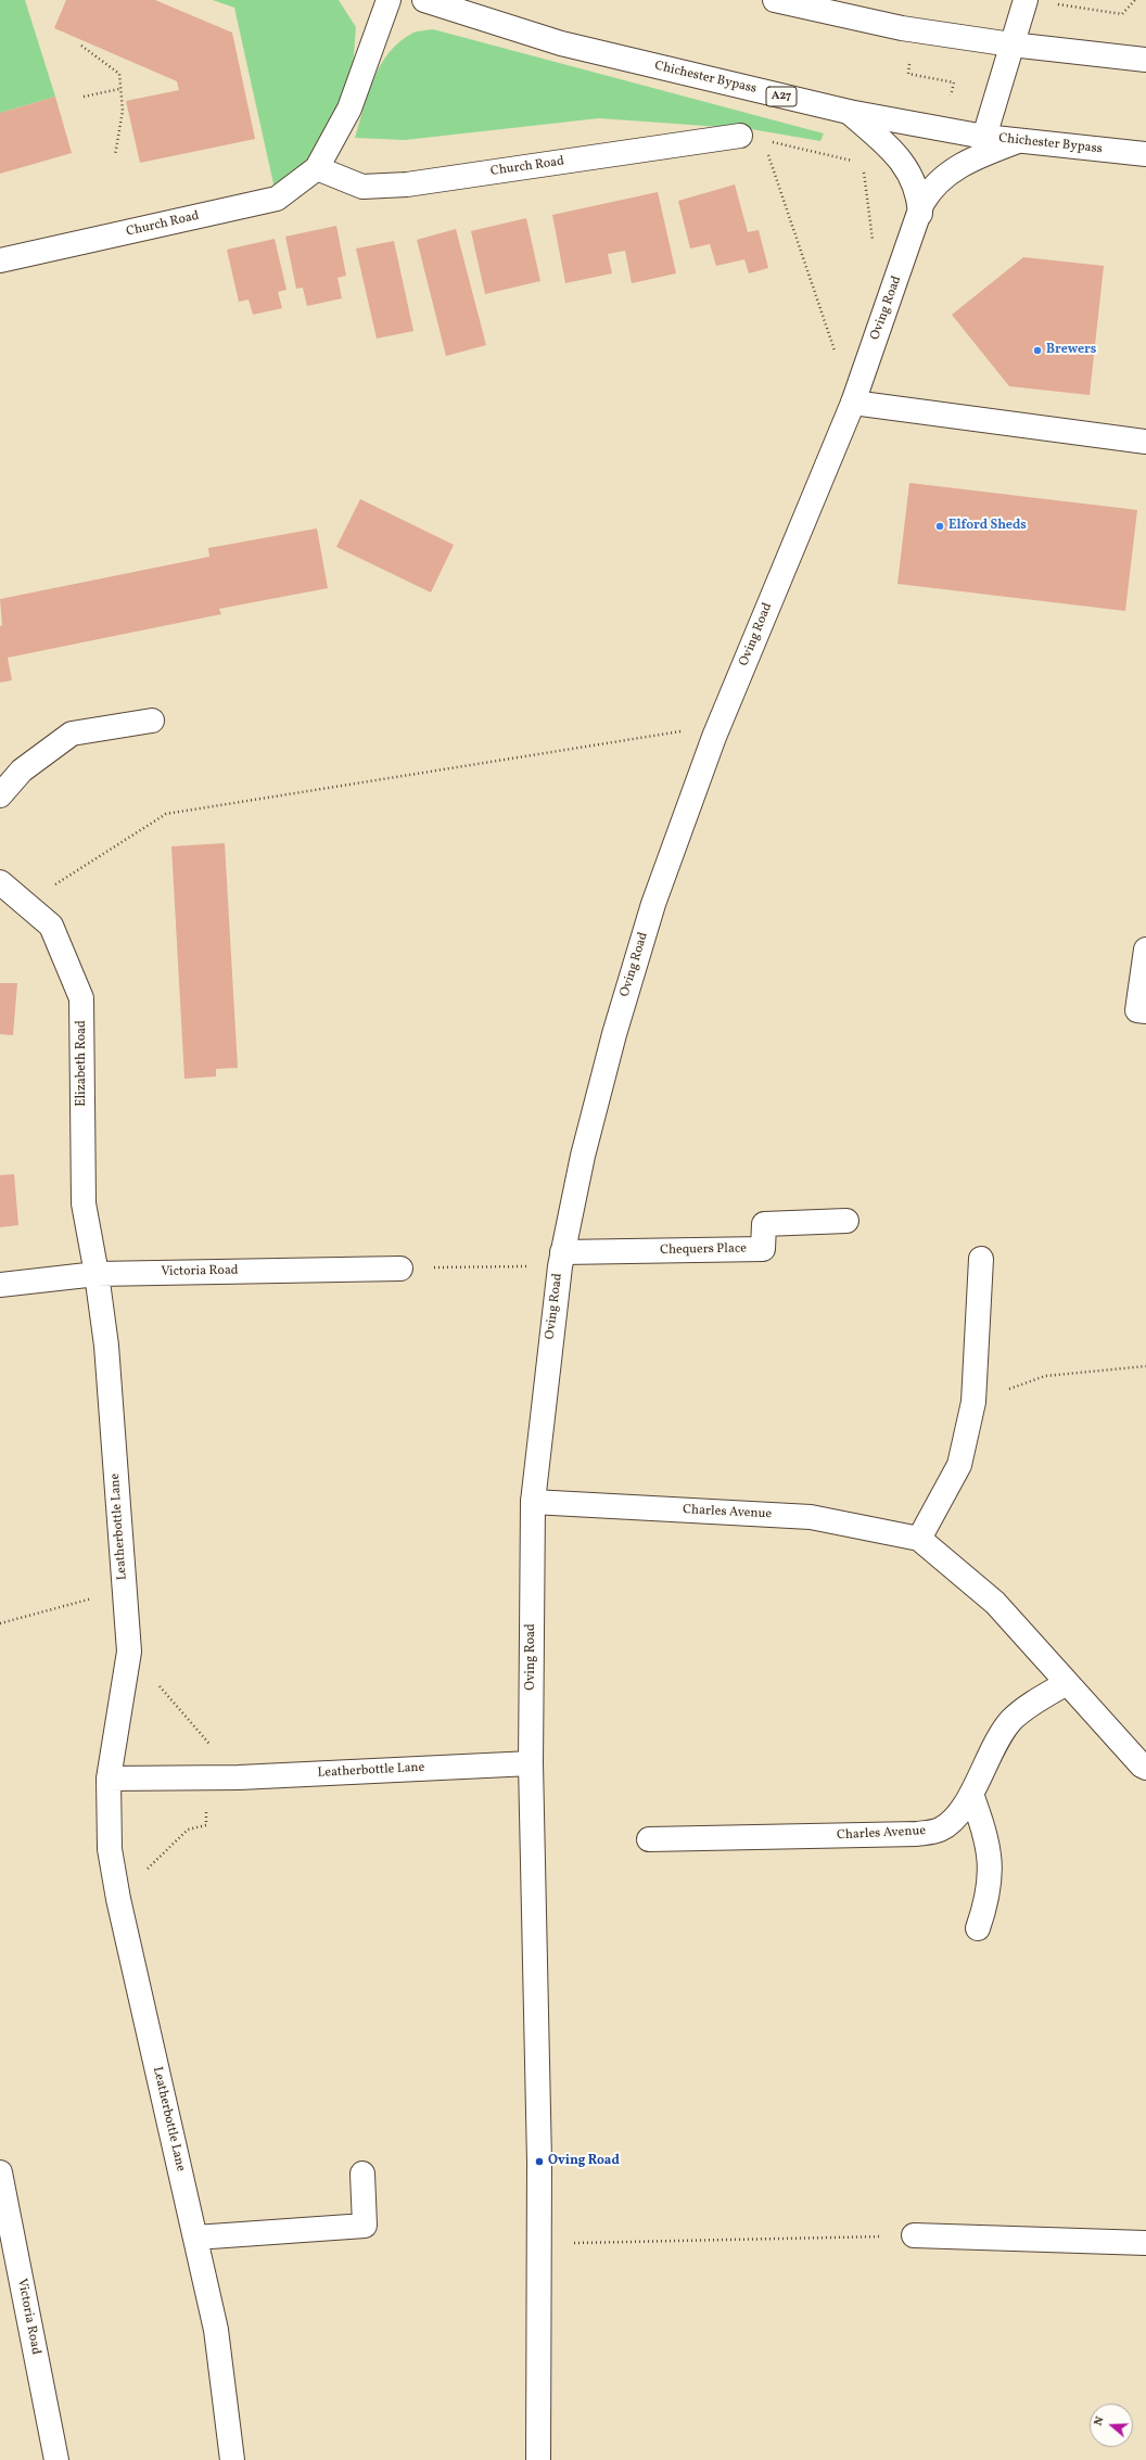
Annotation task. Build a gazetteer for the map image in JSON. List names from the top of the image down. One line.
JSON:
{"streets":{"main road":["Chichester Bypass","A27","Church Road","Oving Road","Elizabeth Road","Chequers Place","Victoria Road","Charles Avenue","Leatherbottle Lane"]},"crossings":[["Chichester Bypass","Oving Road"],["Oving Road","Chequers Place"],["Oving Road","Charles Avenue"],["Oving Road","Leatherbottle Lane"],["Elizabeth Road","Victoria Road"],["Elizabeth Road","Leatherbottle Lane"],["Victoria Road","Leatherbottle Lane"]],"places":["Brewers","Elford Sheds","Oving Road"],"north":"left"}
